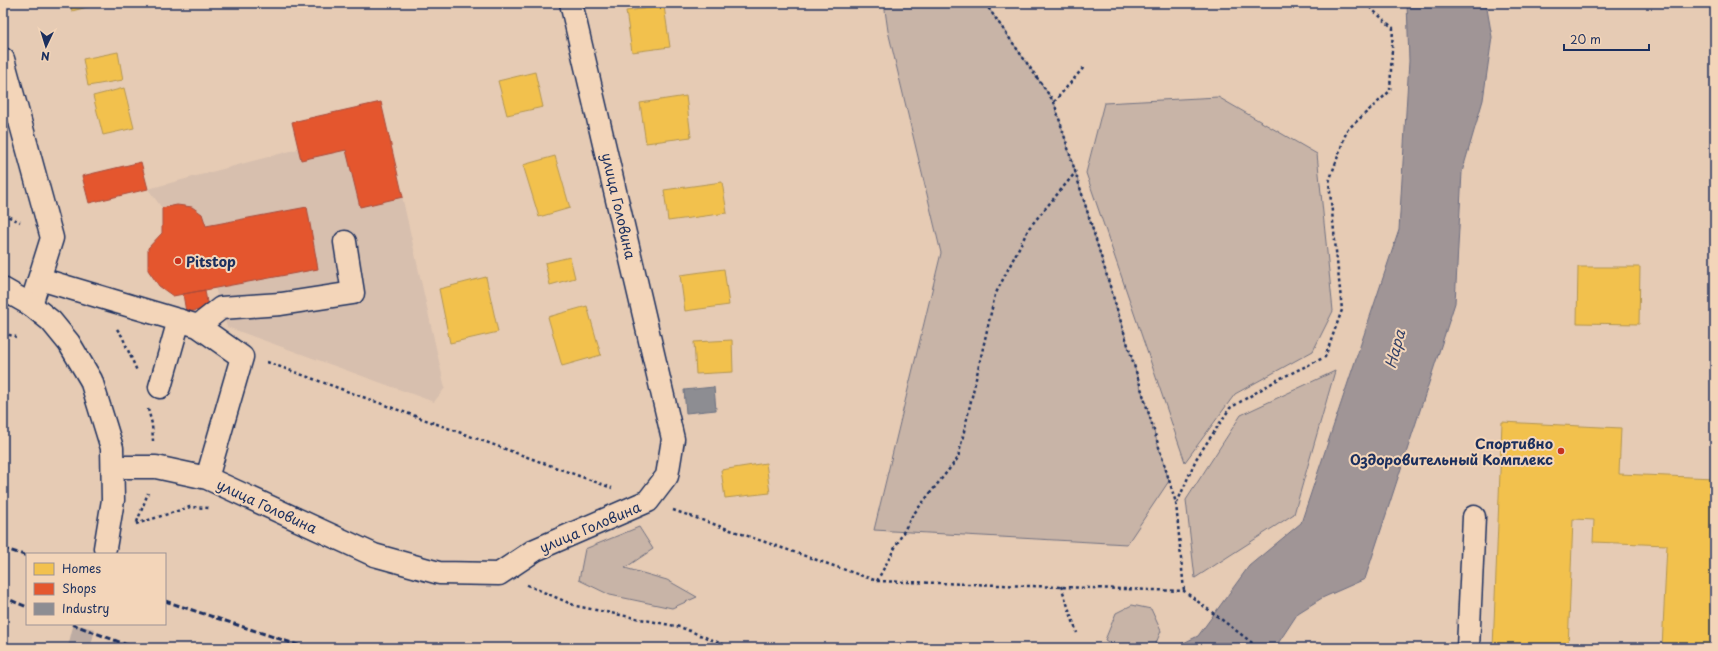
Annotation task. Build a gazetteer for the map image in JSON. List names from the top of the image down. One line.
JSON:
{"streets":{"street":["улица Головина"]},"water":["Нара"],"places":["Pitstop","Спортивно Оздоровительный Комплекс"],"legend":["Homes","Shops","Industry"],"scale_bar":"20 m","north":"bottom"}
